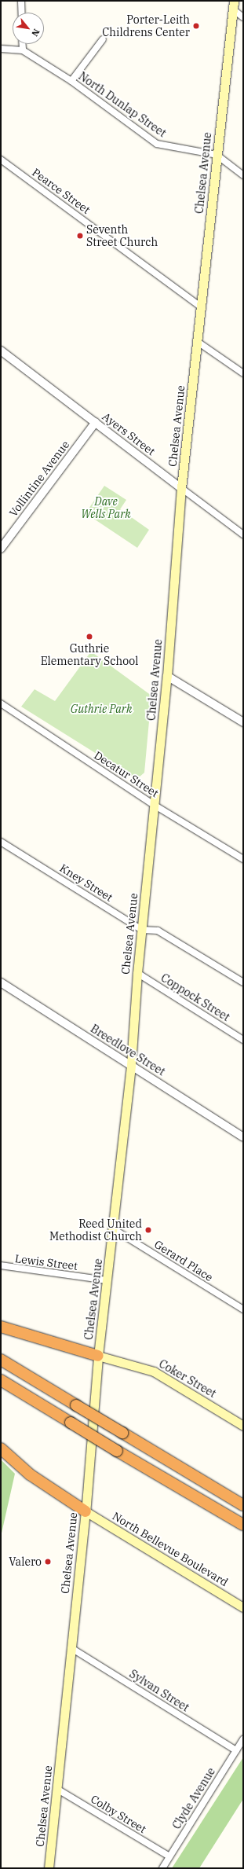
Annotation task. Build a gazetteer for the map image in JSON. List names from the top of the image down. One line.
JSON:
{"streets":{"main road":["Chelsea Avenue","Coker Street","North Bellevue Boulevard"],"street":["North Dunlap Street","Pearce Street","Ayers Street","Vollintine Avenue","Decatur Street","Kney Street","Coppock Street","Breedlove Street","Gerard Place","Lewis Street","Sylvan Street","Clyde Avenue","Colby Street"]},"crossings":[["North Dunlap Street","Chelsea Avenue"],["Chelsea Avenue","Pearce Street"],["Chelsea Avenue","Ayers Street"],["Chelsea Avenue","Decatur Street"],["Chelsea Avenue","Kney Street"],["Chelsea Avenue","Coppock Street"],["Chelsea Avenue","Breedlove Street"],["Chelsea Avenue","Gerard Place"],["Chelsea Avenue","Lewis Street"],["Chelsea Avenue","Coker Street"],["Chelsea Avenue","North Bellevue Boulevard"],["Chelsea Avenue","Sylvan Street"],["Chelsea Avenue","Colby Street"],["Ayers Street","Vollintine Avenue"],["Sylvan Street","Clyde Avenue"],["Clyde Avenue","Colby Street"]],"parks":["Dave Wells Park","Guthrie Park"],"places":["Porter-Leith Childrens Center","Seventh Street Church","Guthrie Elementary School","Reed United Methodist Church","Valero"],"north":"bottom right"}
